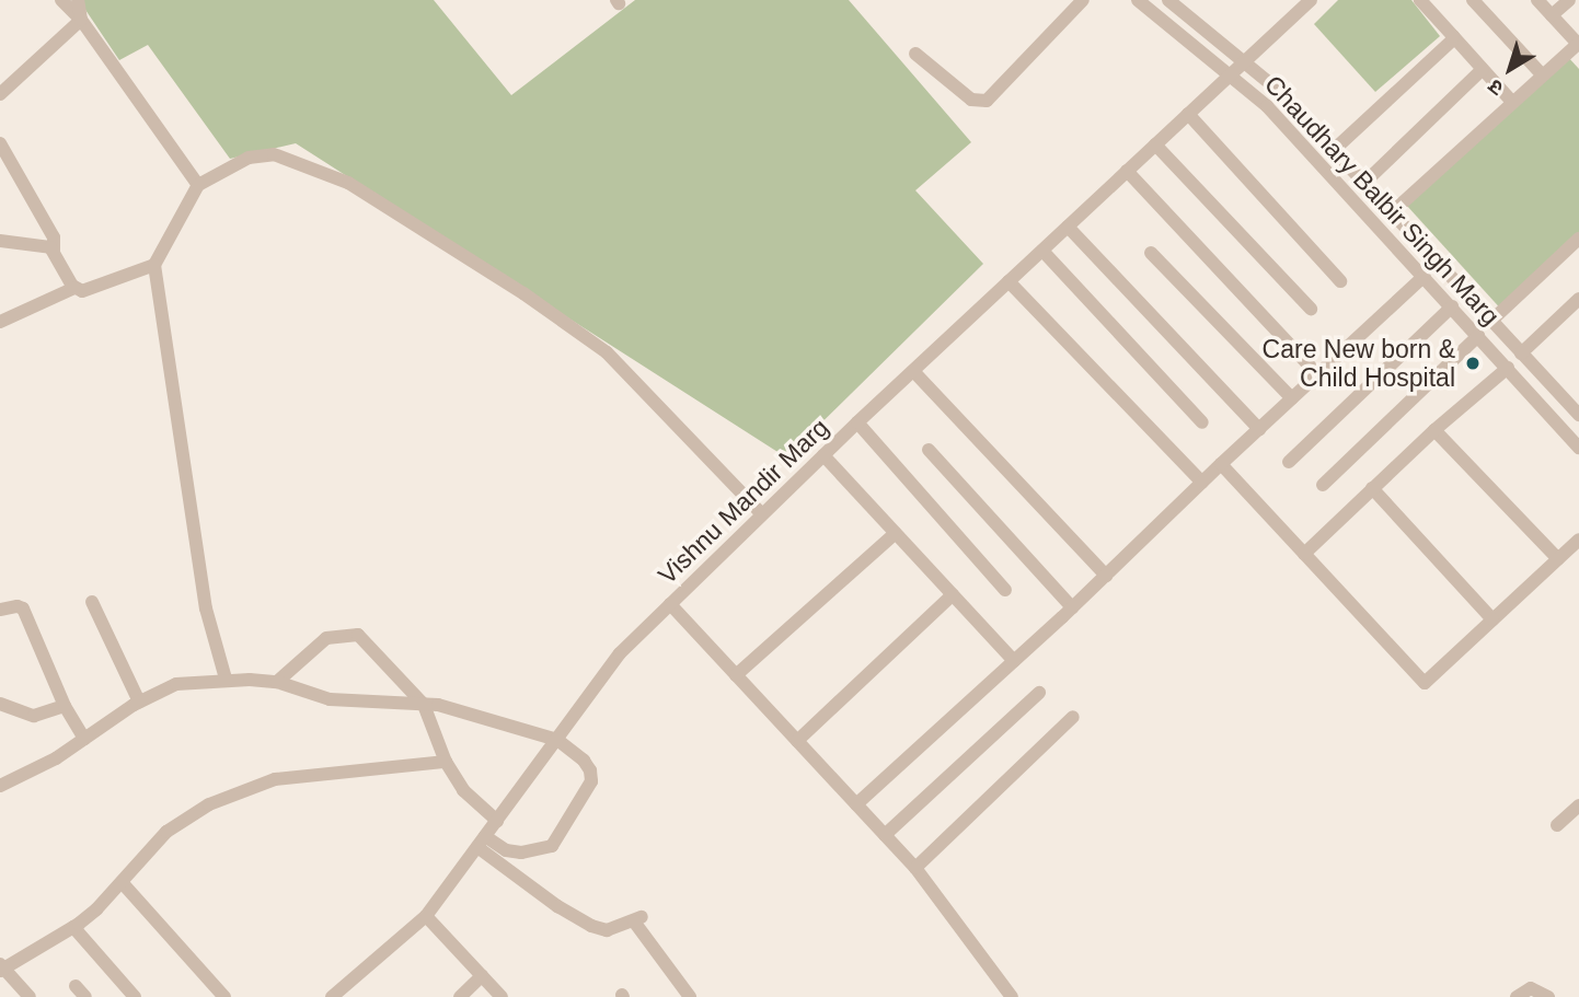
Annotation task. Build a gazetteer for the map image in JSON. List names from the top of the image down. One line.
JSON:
{"streets":{"street":["Chaudhary Balbir Singh Marg","Vishnu Mandir Marg"]},"crossings":[["Chaudhary Balbir Singh Marg","Vishnu Mandir Marg"]],"places":["Care New born & Child Hospital"],"north":"bottom left"}
